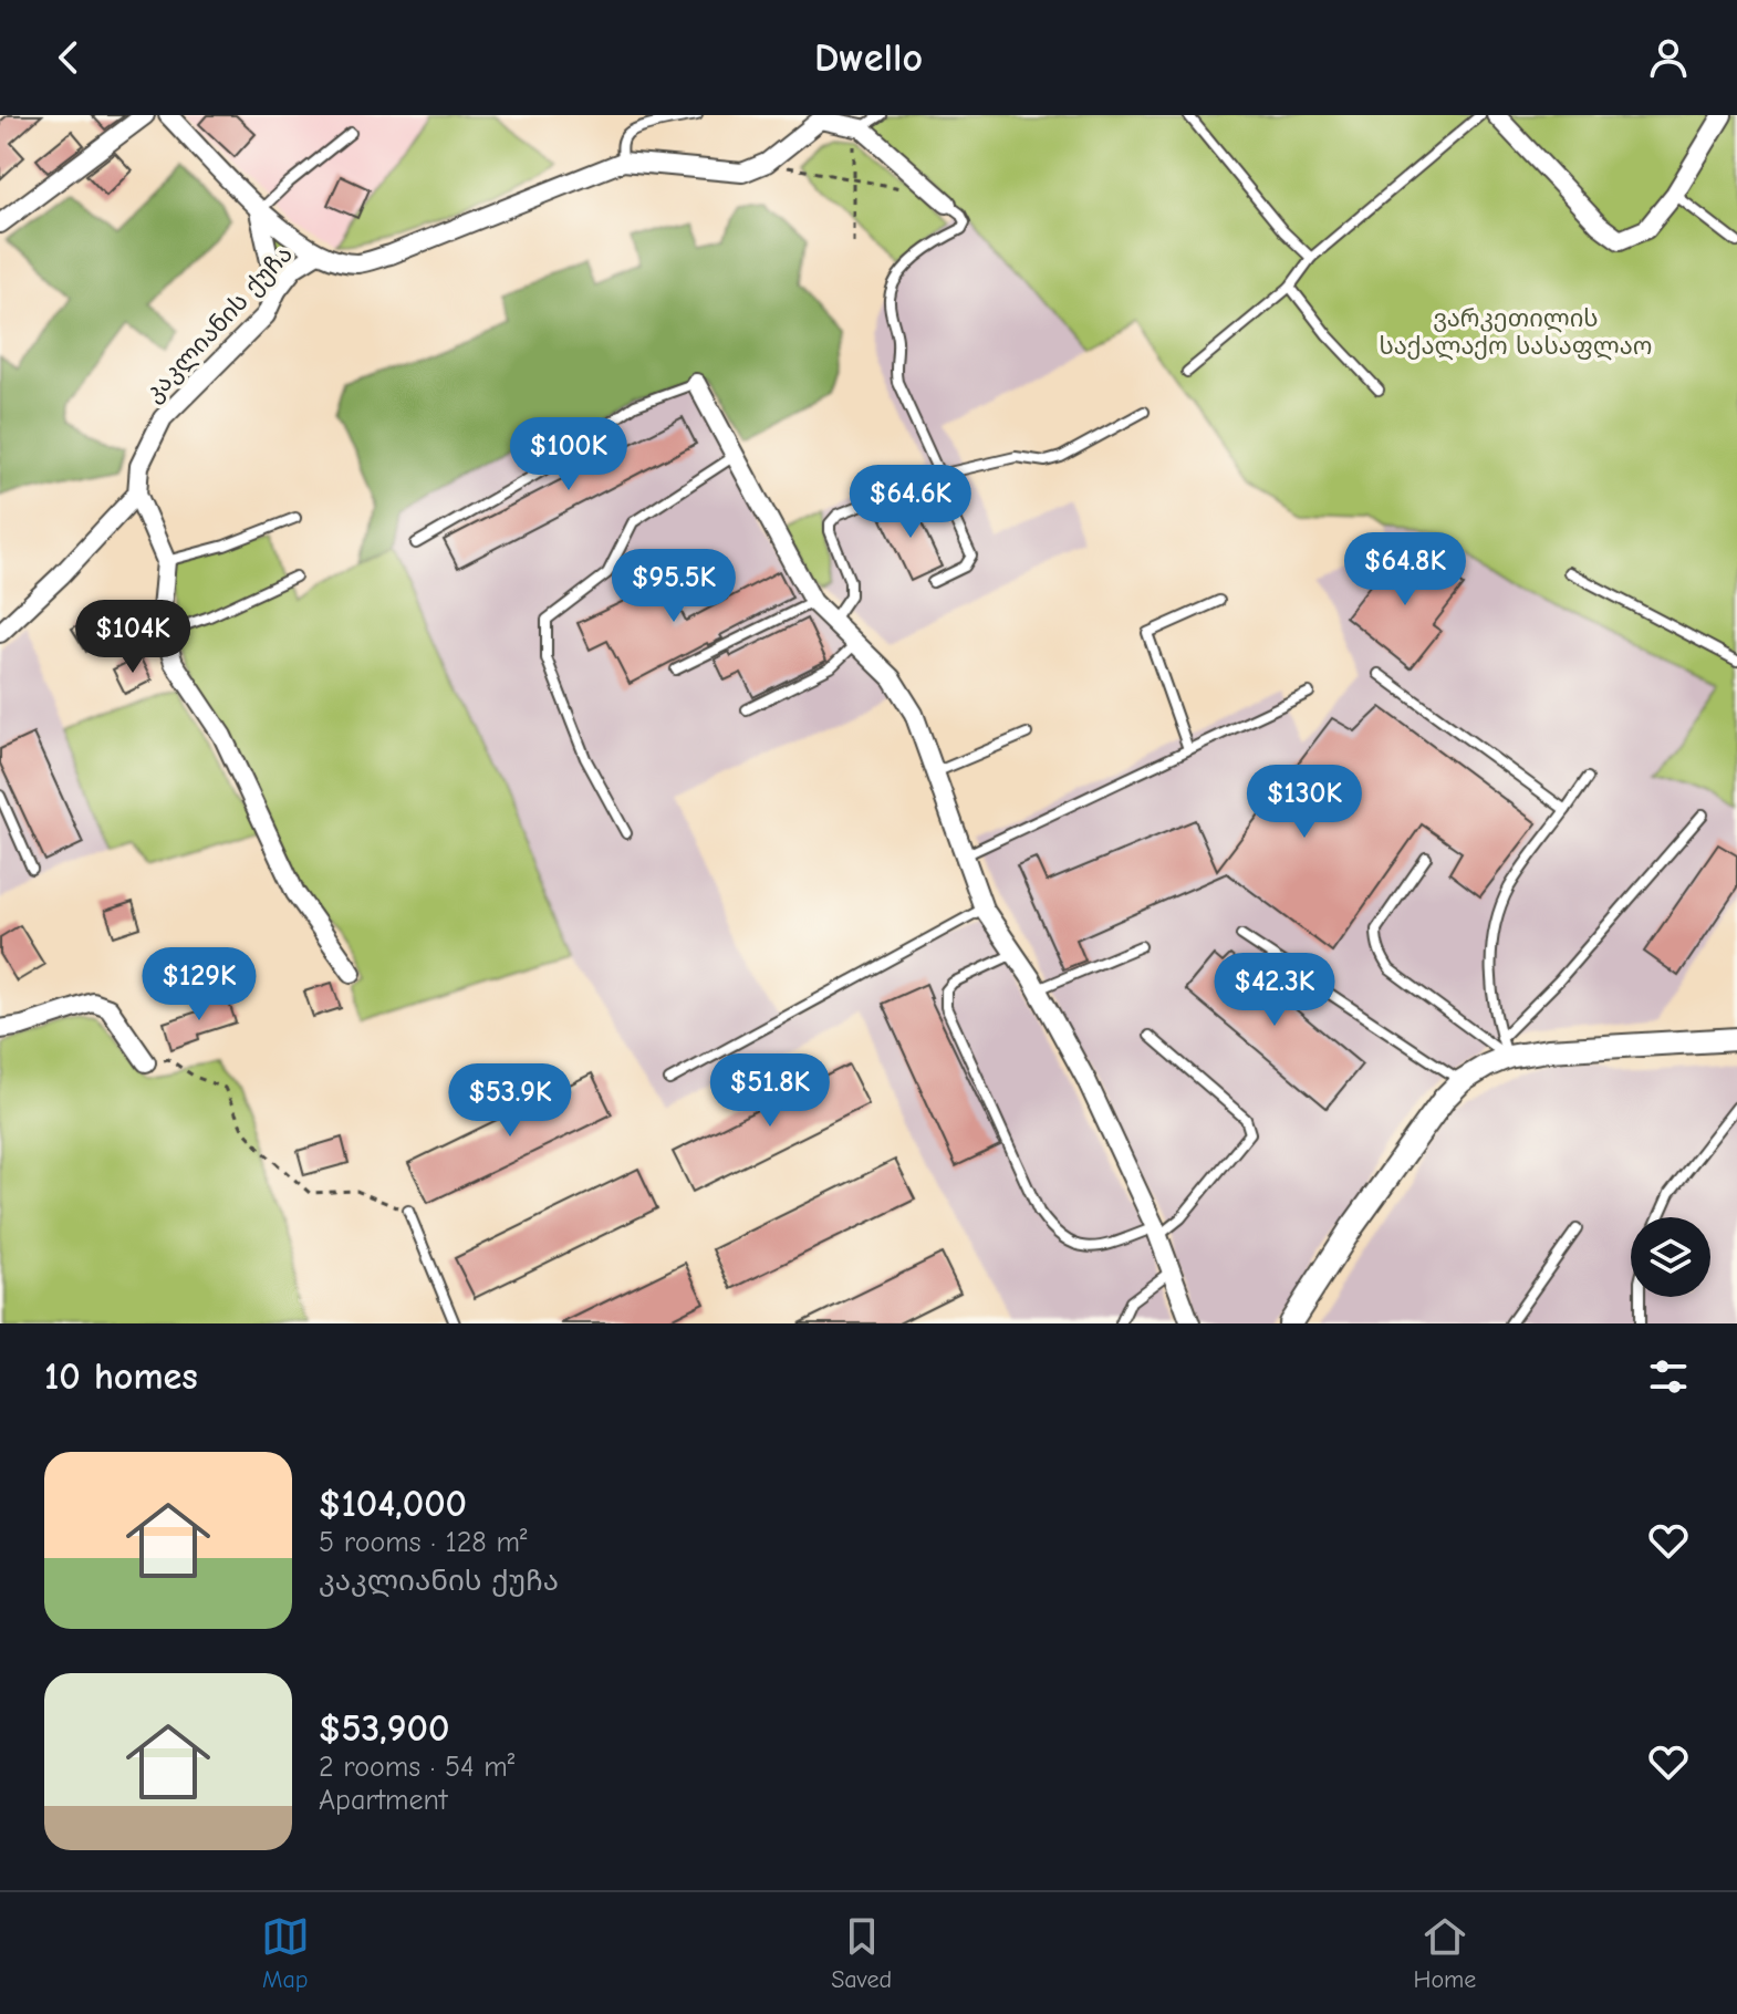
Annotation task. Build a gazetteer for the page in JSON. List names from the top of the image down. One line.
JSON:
{"streets":{"street":["კაკლიანის ქუჩა"]},"parks":["ვარკეთილის საქალაქო სასაფლაო"],"page":{"header":"Dwello","price":["$100K","$64.6K","$64.8K","$95.5K","$104K","$130K","$129K","$42.3K","$51.8K","$53.9K"],"heading":"10 homes","list":[{"name":"$104,000","note":"5 rooms · 128 m² · კაკლიანის ქუჩა"},{"name":"$53,900","note":"2 rooms · 54 m² · Apartment"}],"tabs":["Map","Saved","Home"]}}
